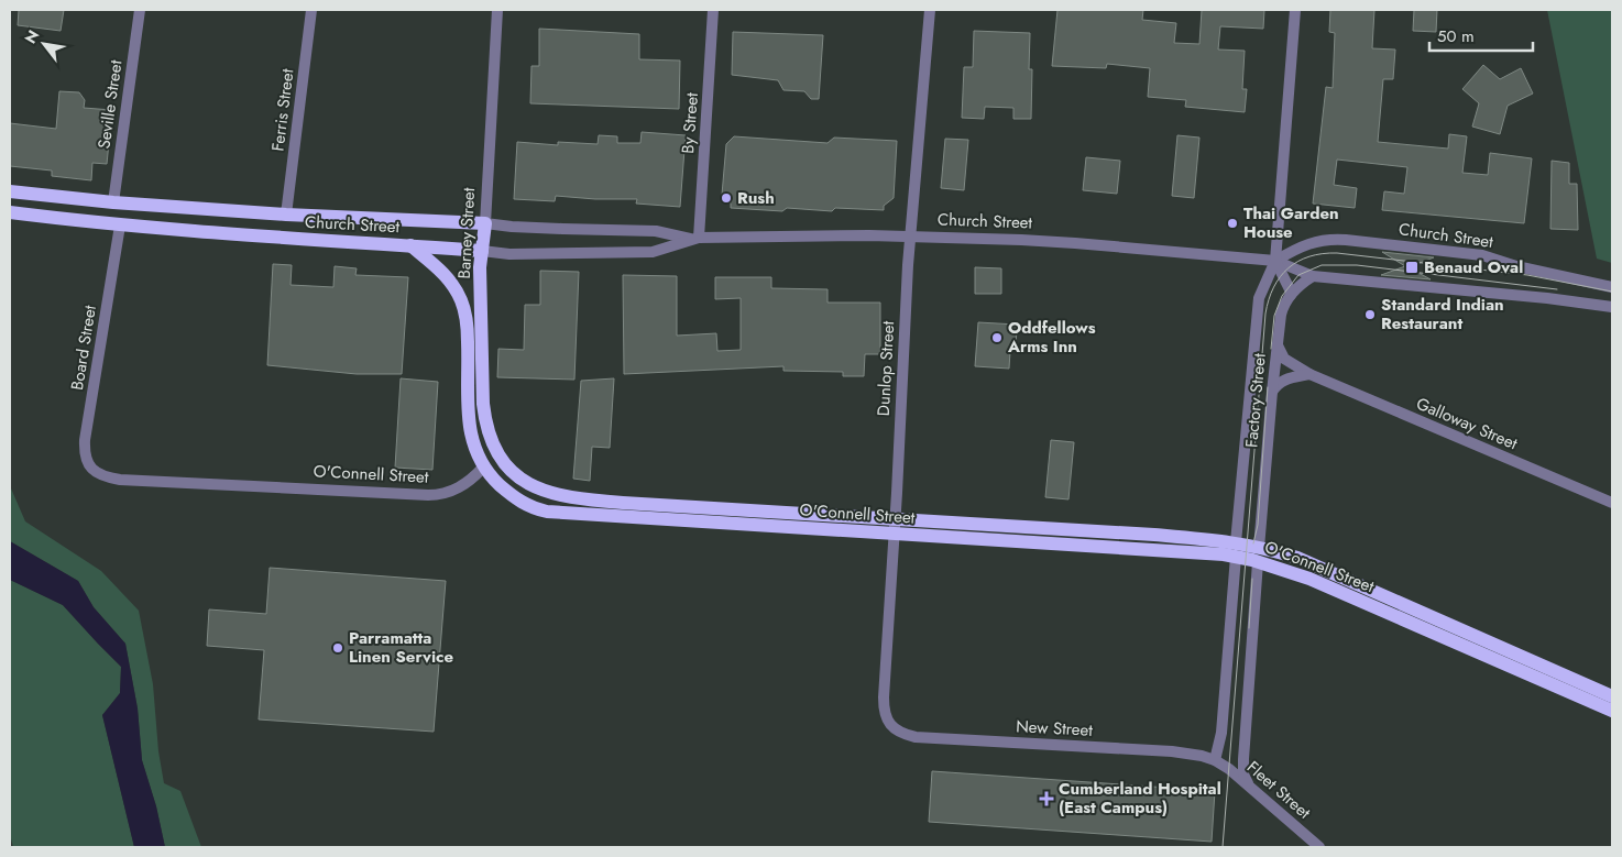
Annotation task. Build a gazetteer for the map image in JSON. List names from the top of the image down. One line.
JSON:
{"streets":{"main road":["Church Street","Barney Street","O'Connell Street"],"street":["Seville Street","Ferris Street","By Street","Board Street","Dunlop Street","Factory Street","Galloway Street","New Street","Fleet Street"]},"crossings":[["Seville Street","Church Street"],["Ferris Street","Church Street"],["By Street","Church Street"],["Church Street","Barney Street"],["Church Street","Board Street"],["Church Street","Dunlop Street"],["Church Street","Factory Street"],["Barney Street","O'Connell Street"],["Board Street","O'Connell Street"],["Dunlop Street","O'Connell Street"],["Dunlop Street","New Street"],["Factory Street","Galloway Street"],["Factory Street","O'Connell Street"],["Factory Street","Fleet Street"],["New Street","Fleet Street"]],"places":{"other":["Rush","Thai Garden House","Standard Indian Restaurant","Oddfellows Arms Inn","Parramatta Linen Service"],"transit":["Benaud Oval"],"health":["Cumberland Hospital (East Campus)"]},"scale_bar":"50 m","north":"top left"}
